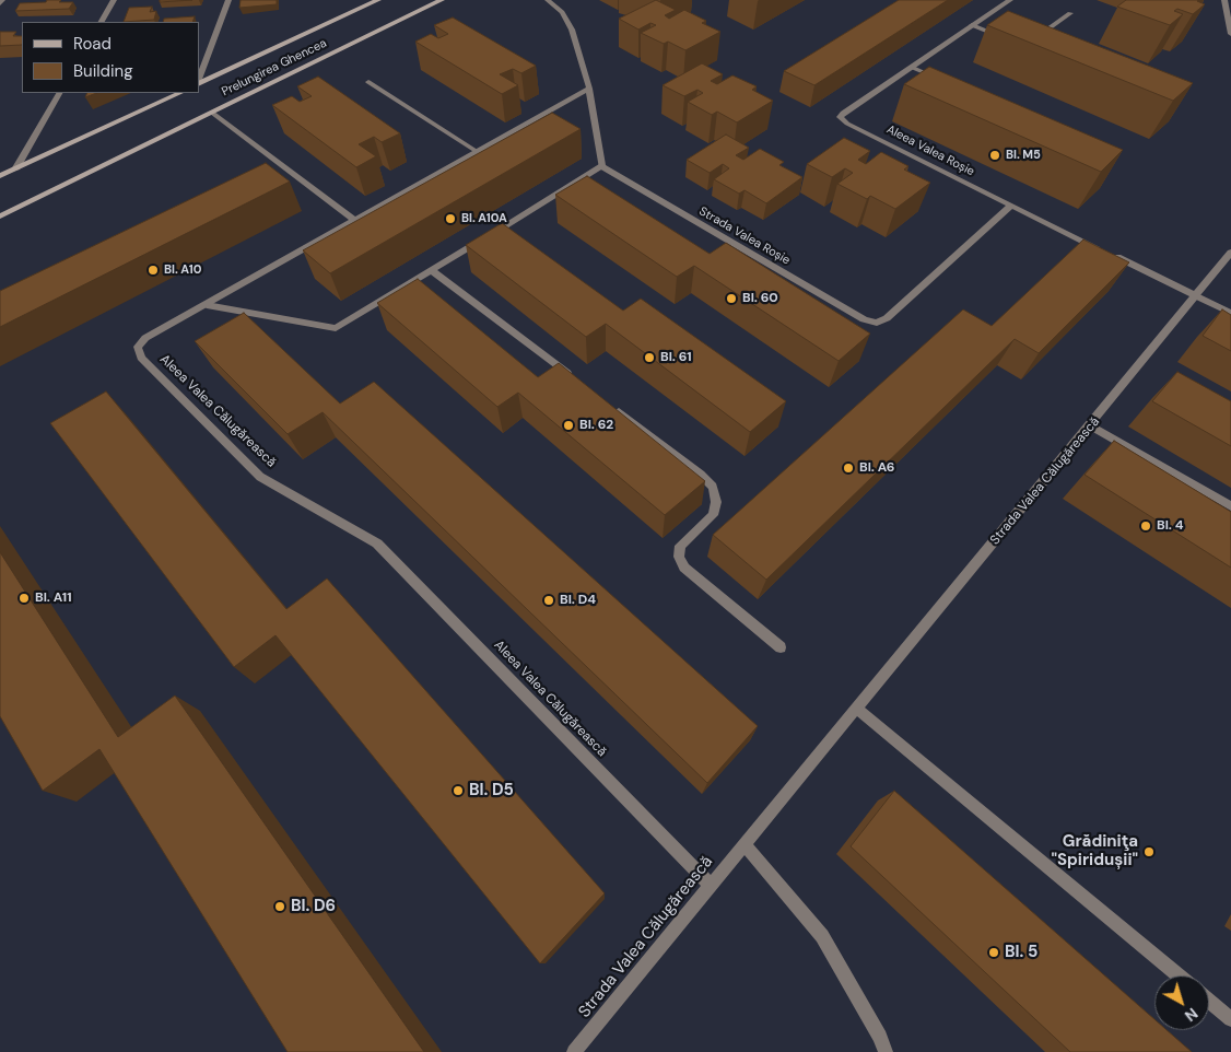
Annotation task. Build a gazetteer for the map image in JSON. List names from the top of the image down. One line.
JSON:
{"streets":{"main road":["Prelungirea Ghencea"],"street":["Aleea Valea Roșie","Strada Valea Roșie","Aleea Valea Călugărească","Strada Valea Călugărească"]},"crossings":[["Aleea Valea Roșie","Strada Valea Roșie"],["Aleea Valea Roșie","Strada Valea Călugărească"],["Aleea Valea Călugărească","Strada Valea Călugărească"]],"places":["Bl. M5","Bl. A10A","Bl. A10","Bl. 60","Bl. 61","Bl. 62","Bl. A6","Bl. 4","Bl. A11","Bl. D4","Bl. D5","Grădiniţa \"Spiridușii\"","Bl. D6","Bl. 5"],"legend":["Road","Building"],"north":"bottom right"}
